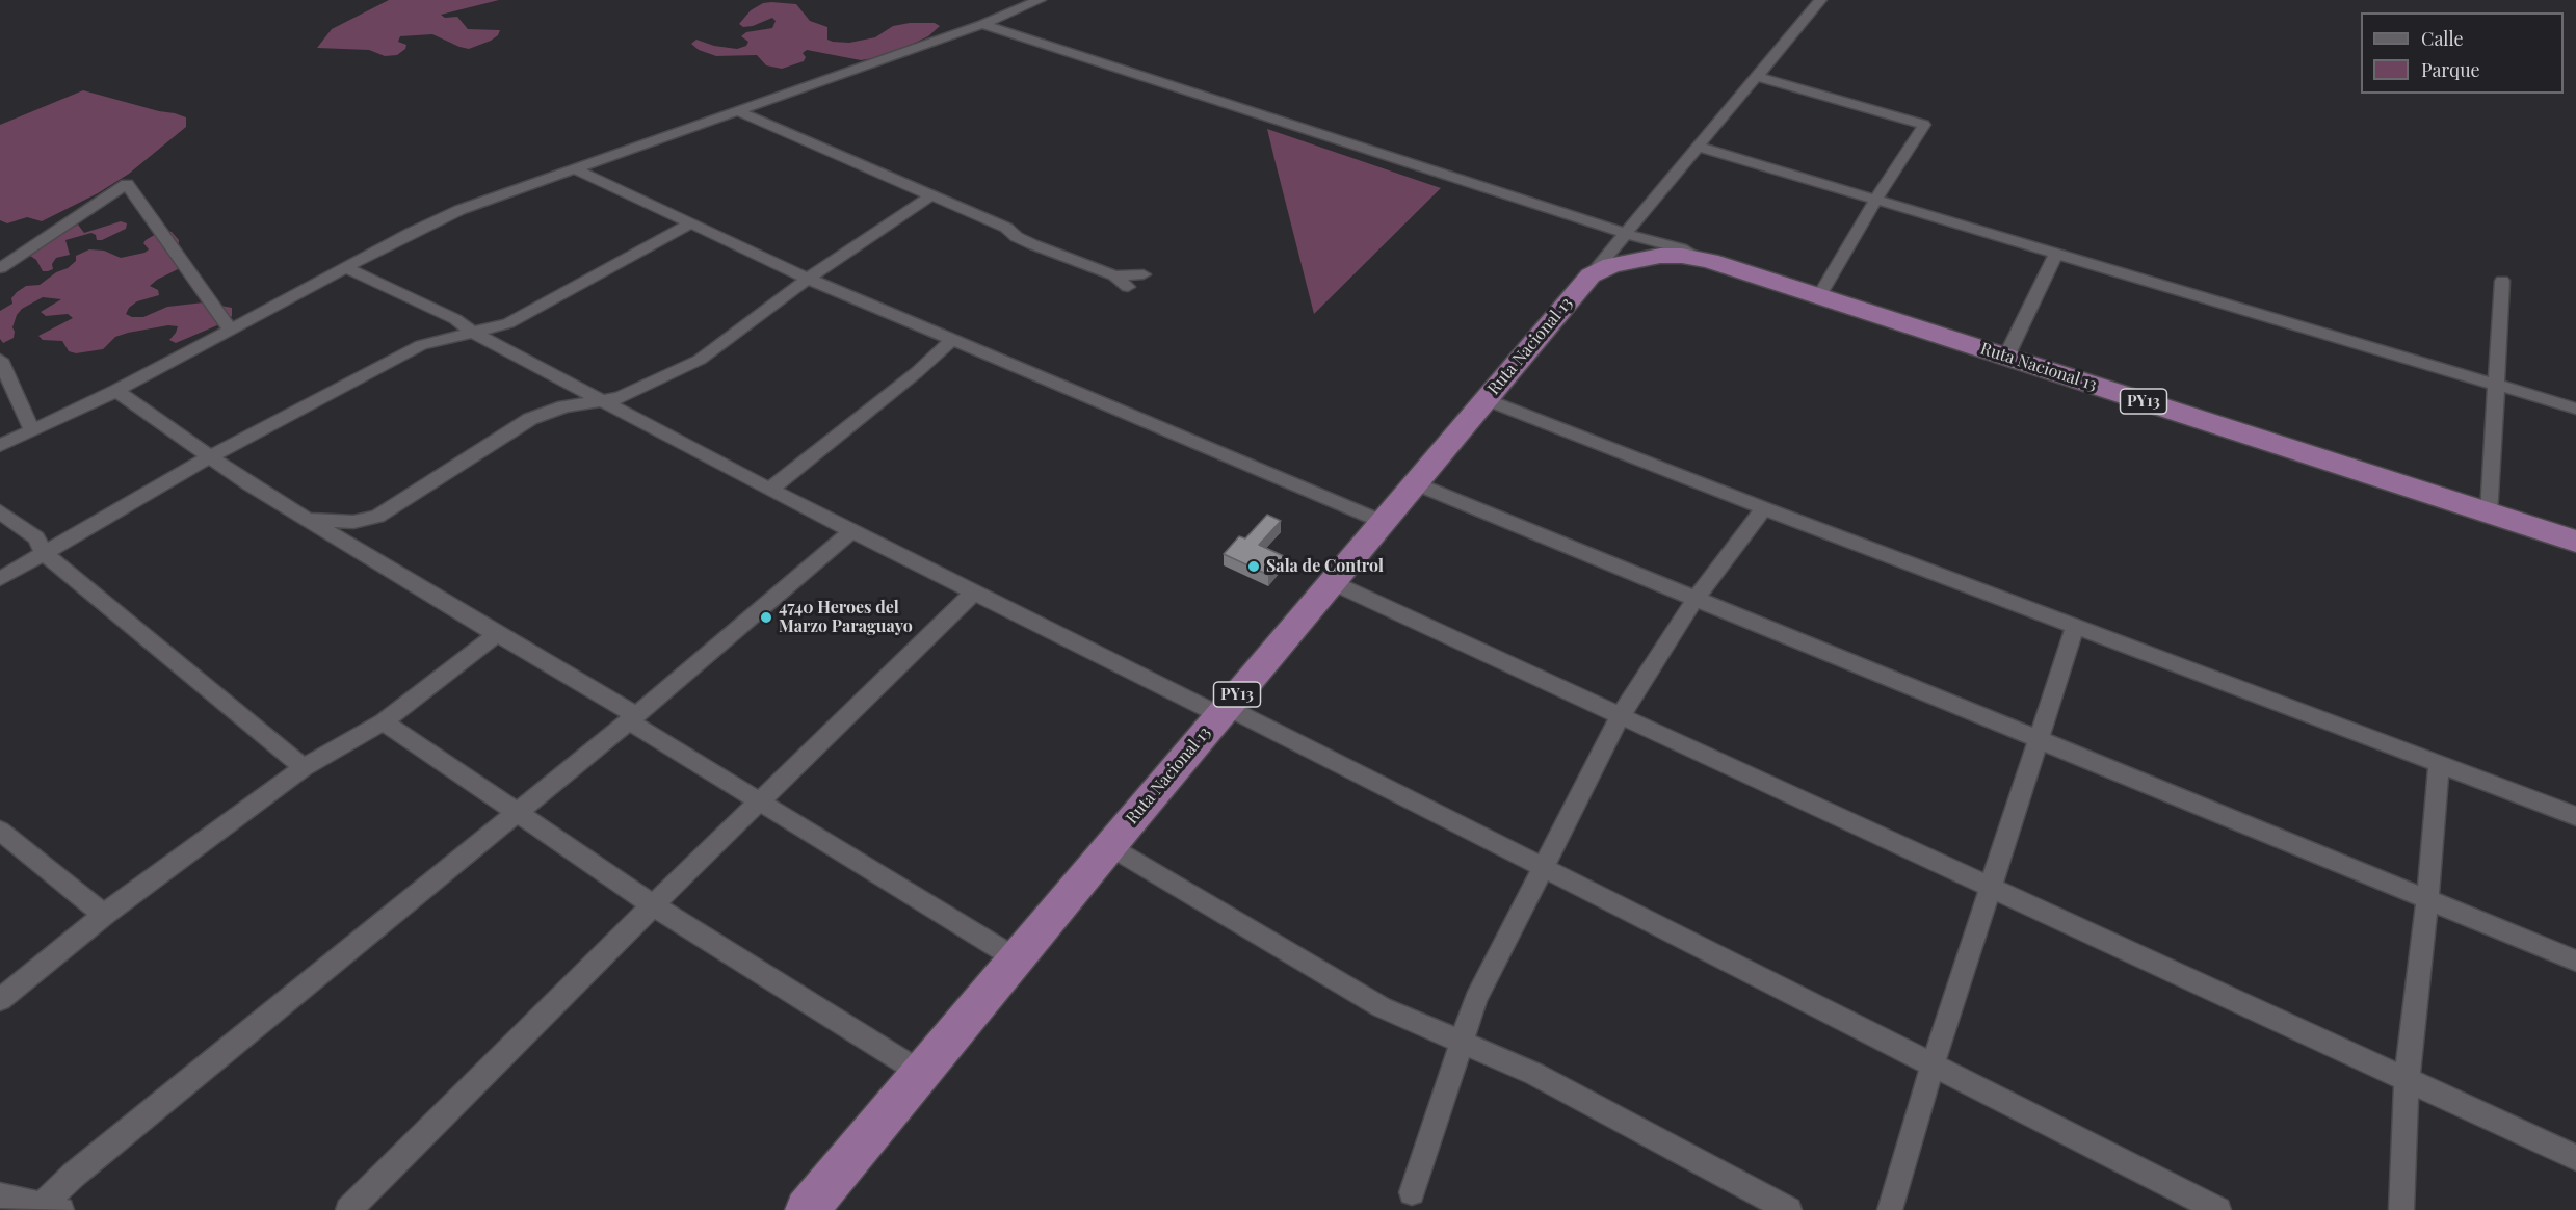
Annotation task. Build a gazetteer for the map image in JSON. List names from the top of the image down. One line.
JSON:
{"streets":{"highway":["Ruta Nacional 13","PY13"]},"places":["Sala de Control","4740 Heroes del Marzo Paraguayo"],"legend":["Calle","Parque"]}
